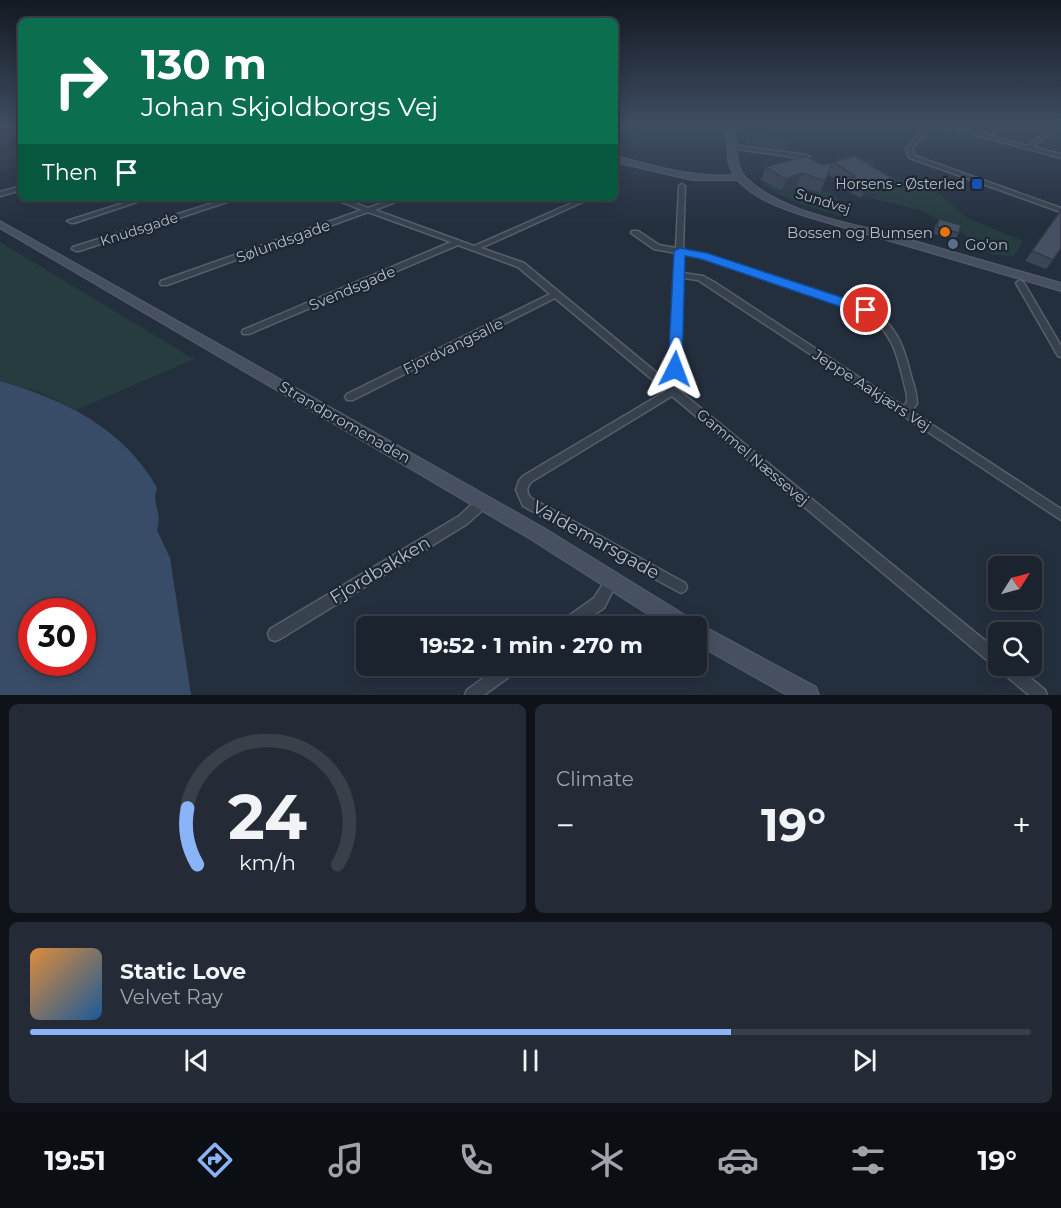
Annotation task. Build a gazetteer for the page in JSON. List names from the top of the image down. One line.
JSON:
{"streets":{"street":["Sundvej","Knudsgade","Sølundsgade","Svendsgade","Fjordvangsalle","Jeppe Aakjærs Vej","Strandpromenaden","Gammel Næssevej","Valdemarsgade","Fjordbakken"]},"crossings":[["Sølundsgade","Gammel Næssevej"],["Svendsgade","Gammel Næssevej"],["Fjordvangsalle","Gammel Næssevej"],["Strandpromenaden","Fjordbakken"],["Gammel Næssevej","Valdemarsgade"]],"places":{"transit":["Horsens - Østerled"],"other":["Bossen og Bumsen","Go'on"]},"north":"top right","page":{"turn":["130 m","Johan Skjoldborgs Vej"],"then":"Then","limit":"30","trip":"19:52 · 1 min · 270 m","tile":"Climate","heat":["−","19°","+"],"song":["Static Love","Velvet Ray"],"tabs":["19:51","19°"],"gauge":["24","km/h"]}}
